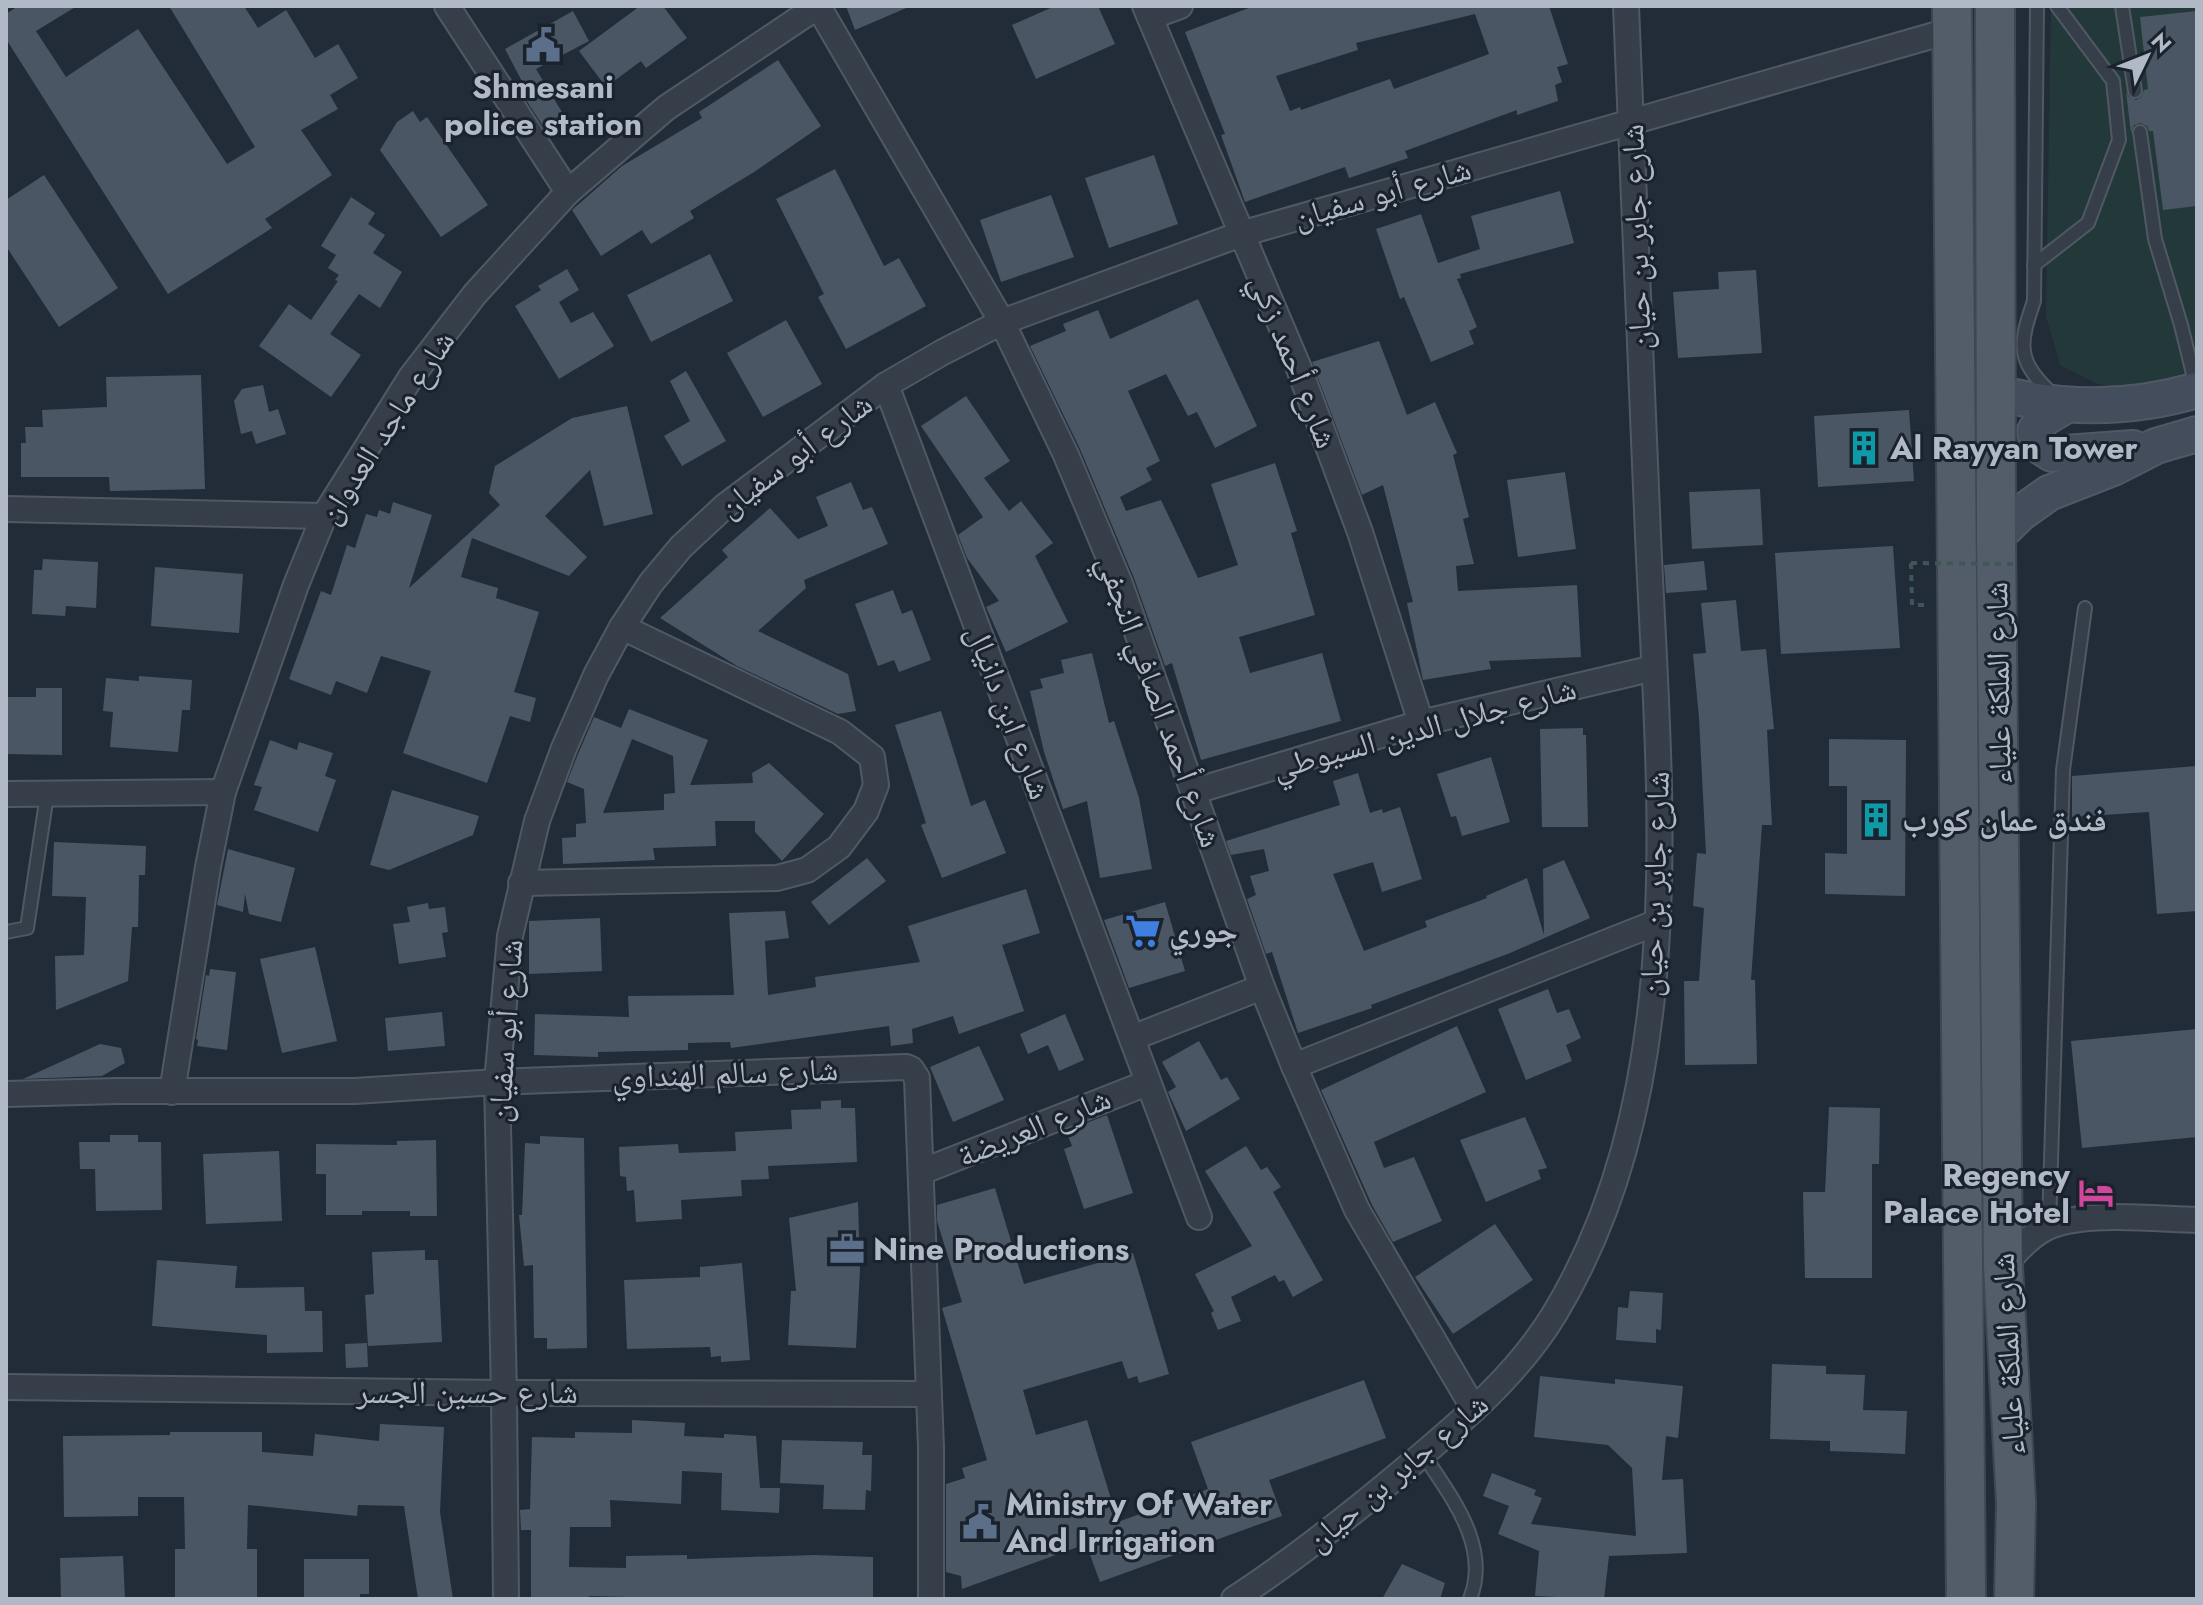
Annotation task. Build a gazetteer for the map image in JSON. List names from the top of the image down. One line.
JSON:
{"streets":{"main road":["شارع الملكة علياء"],"street":["شارع أبو سفيان","شارع جابر بن حيان","شارع أحمد زكي","شارع ماجد العدوان","شارع أحمد الصافي النجفي","شارع ابن دانيال","شارع جلال الدين السيوطي","شارع سالم الهنداوي","شارع العريضة","شارع حسين الجسر"]},"crossings":[["شارع أبو سفيان","شارع جابر بن حيان"],["شارع أبو سفيان","شارع أحمد زكي"],["شارع أبو سفيان","شارع الملكة علياء"],["شارع أبو سفيان","شارع أحمد الصافي النجفي"],["شارع أبو سفيان","شارع ابن دانيال"],["شارع أبو سفيان","شارع سالم الهنداوي"],["شارع أبو سفيان","شارع حسين الجسر"],["شارع جابر بن حيان","شارع أحمد الصافي النجفي"],["شارع جابر بن حيان","شارع جلال الدين السيوطي"],["شارع أحمد زكي","شارع جلال الدين السيوطي"],["شارع ماجد العدوان","شارع أحمد الصافي النجفي"],["شارع ماجد العدوان","شارع سالم الهنداوي"],["شارع أحمد الصافي النجفي","شارع جلال الدين السيوطي"],["شارع ابن دانيال","شارع العريضة"],["شارع سالم الهنداوي","شارع العريضة"],["شارع سالم الهنداوي","شارع حسين الجسر"]],"places":{"public building":["Shmesani police station","Ministry Of Water And Irrigation"],"building":["Al Rayyan Tower","فندق عمان كورب"],"supermarket":["جوري"],"hotel":["Regency Palace Hotel"],"office":["Nine Productions"]},"north":"top right"}
